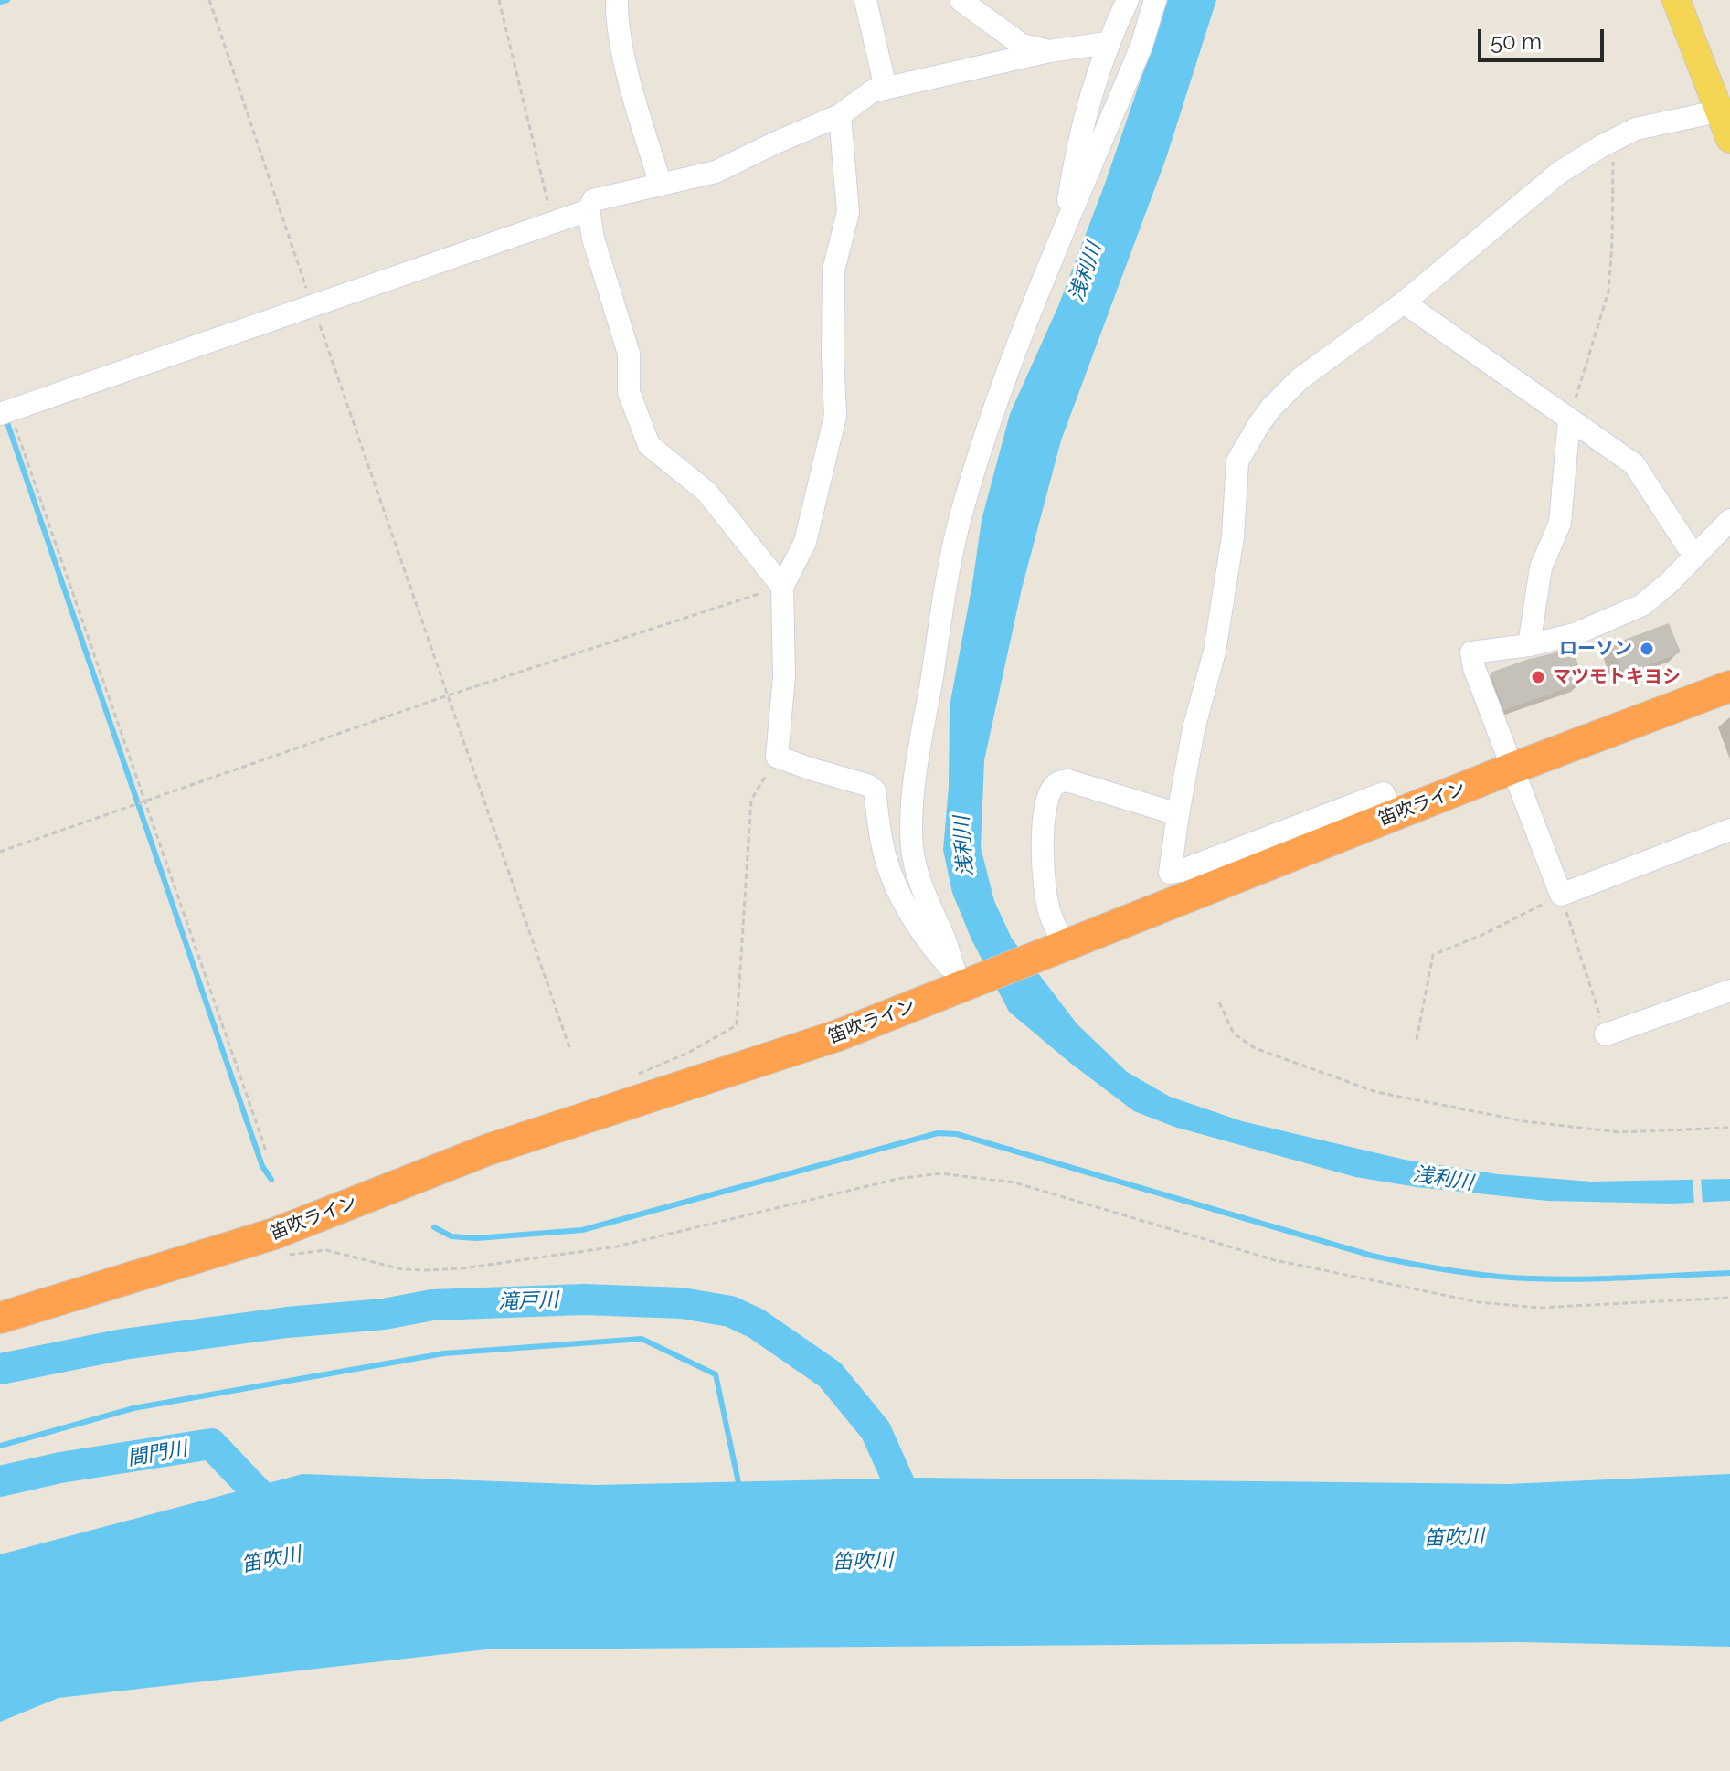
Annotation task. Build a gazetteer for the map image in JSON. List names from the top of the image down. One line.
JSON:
{"streets":{"highway":["笛吹ライン"]},"water":["浅利川","滝戸川","間門川","笛吹川"],"places":["ローソン","マツモトキヨシ"],"scale_bar":"50 m"}
